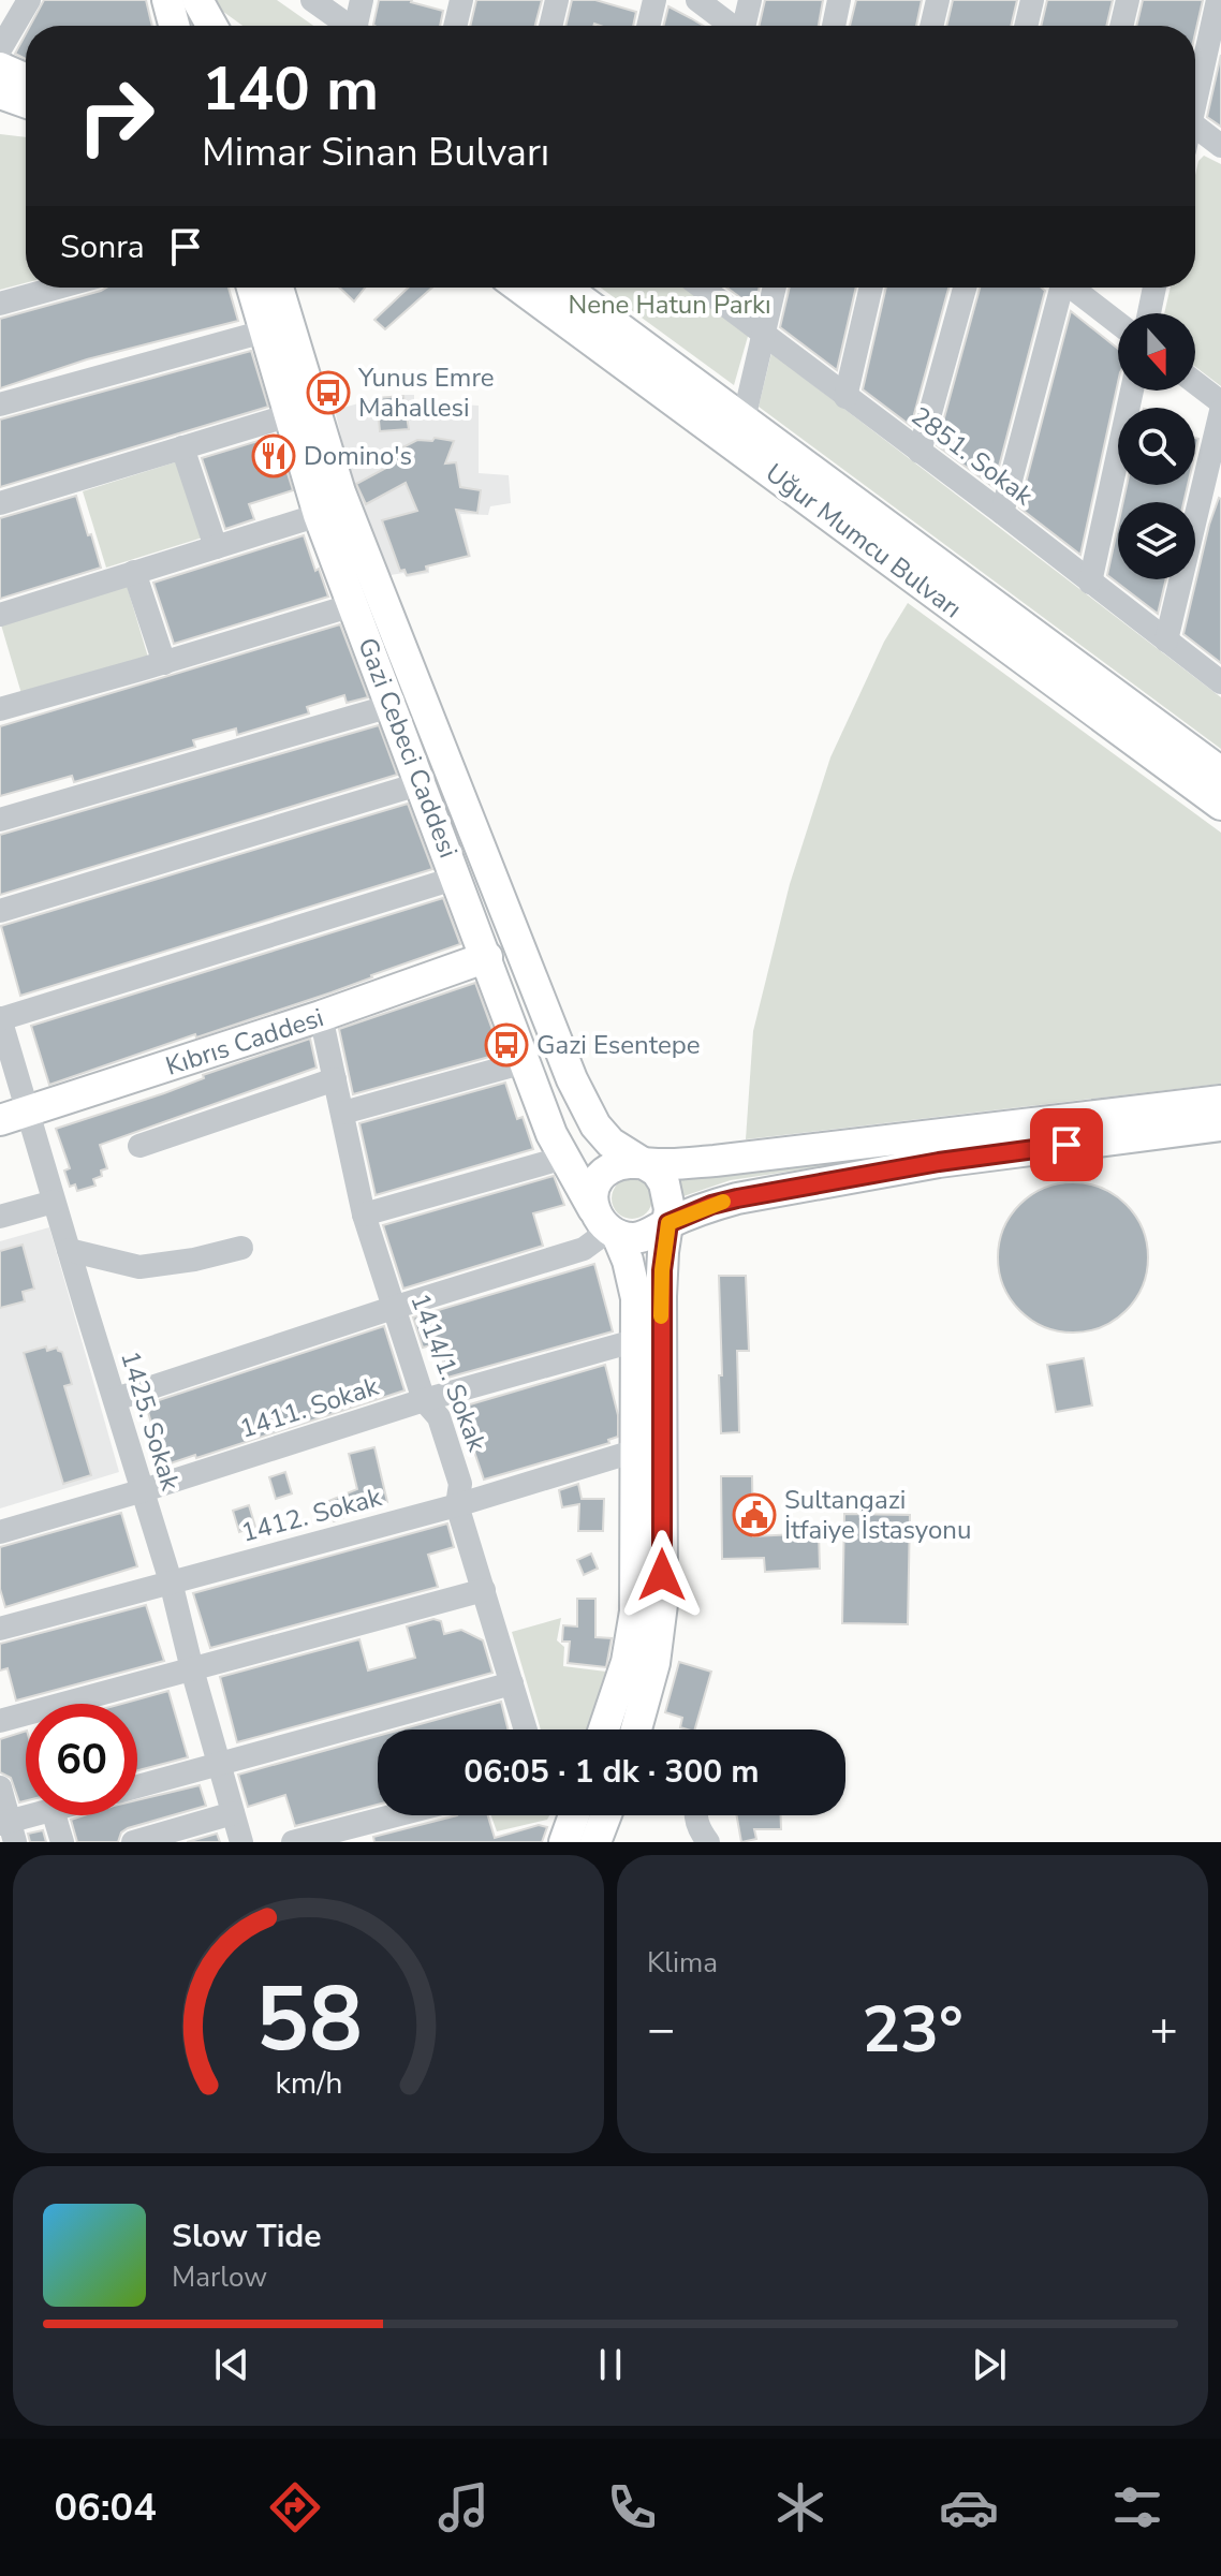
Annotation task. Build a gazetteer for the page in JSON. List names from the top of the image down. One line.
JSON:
{"streets":{"main road":["Uğur Mumcu Bulvarı","Gazi Cebeci Caddesi","Kıbrıs Caddesi"],"street":["2851. Sokak","1414/1. Sokak","1411. Sokak","1425. Sokak","1412. Sokak"]},"crossings":[["Gazi Cebeci Caddesi","Kıbrıs Caddesi"],["Gazi Cebeci Caddesi","1411. Sokak"],["Gazi Cebeci Caddesi","1412. Sokak"],["Kıbrıs Caddesi","1414/1. Sokak"],["Kıbrıs Caddesi","1425. Sokak"],["1414/1. Sokak","1411. Sokak"],["1414/1. Sokak","1412. Sokak"],["1411. Sokak","1425. Sokak"],["1425. Sokak","1412. Sokak"]],"parks":["Nene Hatun Parkı"],"places":{"bus stop":["Yunus Emre Mahallesi","Gazi Esentepe"],"restaurant":["Domino's"],"public building":["Sultangazi İtfaiye İstasyonu"]},"north":"bottom","page":{"turn":["140 m","Mimar Sinan Bulvarı"],"then":"Sonra","limit":"60","trip":"06:05 · 1 dk · 300 m","tile":"Klima","heat":["−","23°","+"],"song":["Slow Tide","Marlow"],"tabs":"06:04","gauge":["58","km/h"]}}
